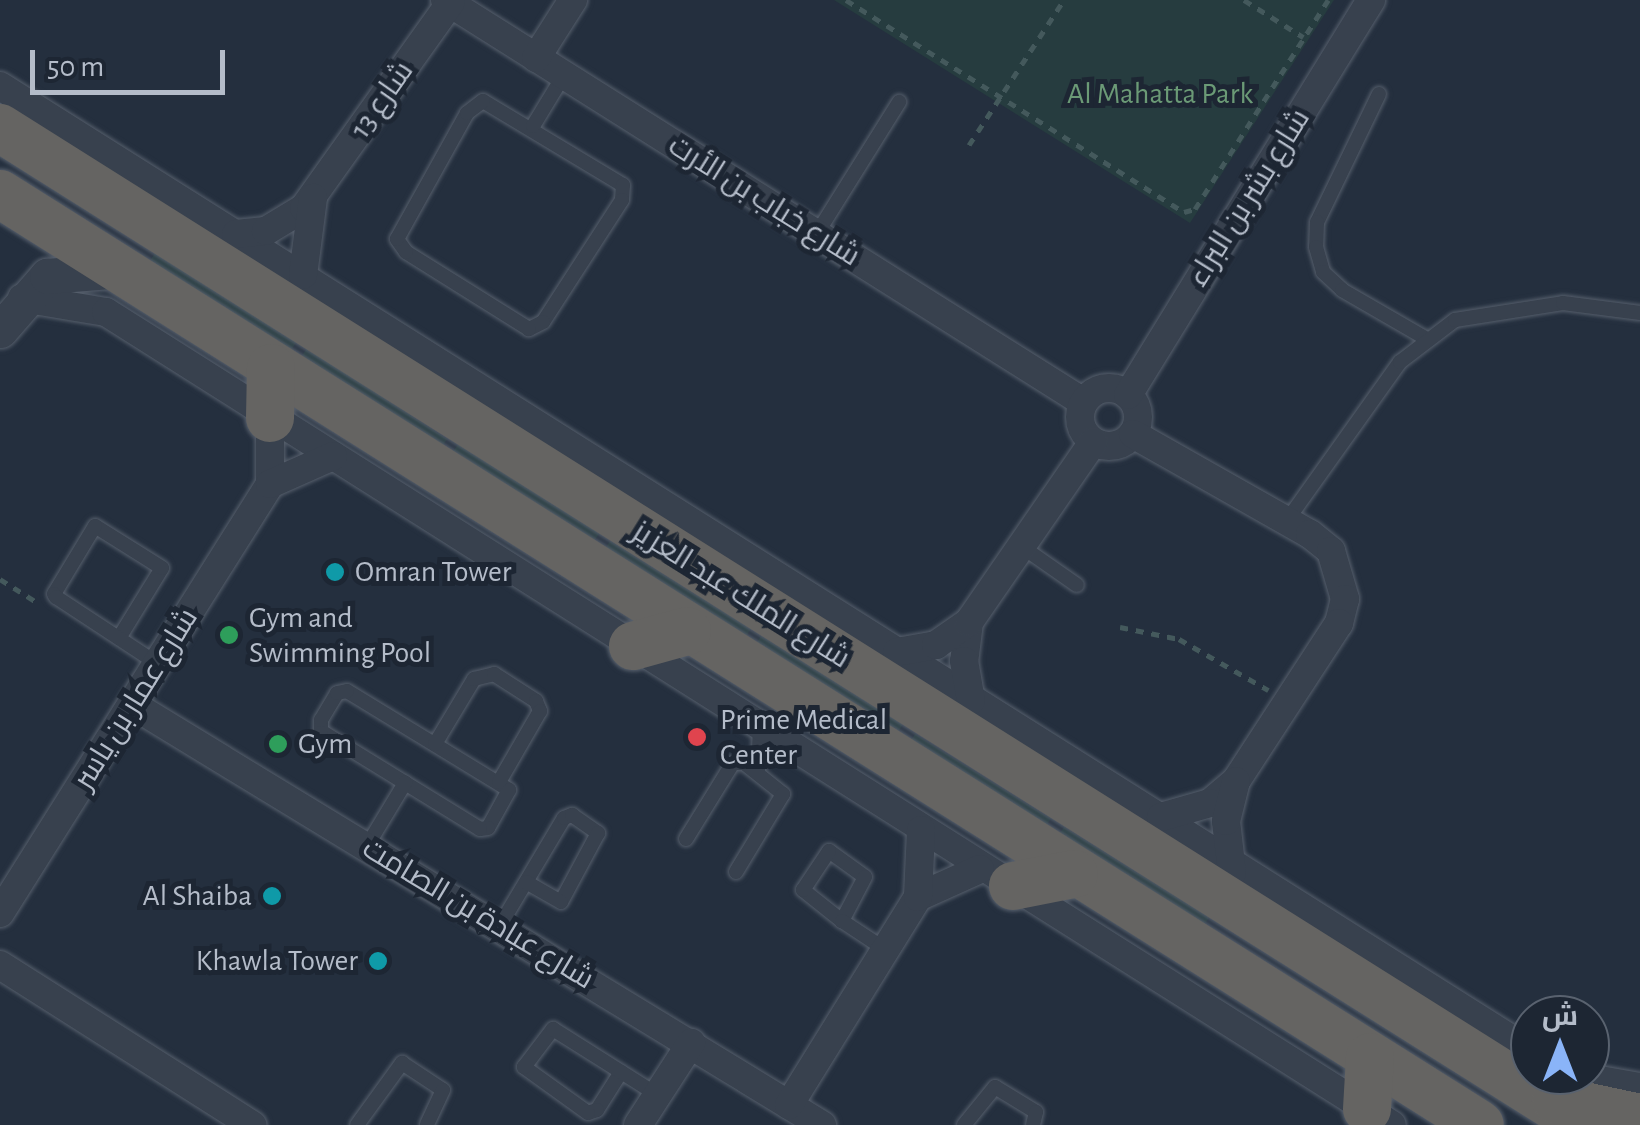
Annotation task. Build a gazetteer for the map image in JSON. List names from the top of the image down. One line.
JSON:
{"streets":{"highway":["شارع الملك عبد العزيز"],"street":["شارع 13","شارع بشر بن البراء","شارع خباب بن الأرت","شارع عمار بن ياسر","شارع عبادة بن الصامت"]},"crossings":[["شارع 13","شارع خباب بن الأرت"],["شارع 13","شارع الملك عبد العزيز"],["شارع بشر بن البراء","شارع خباب بن الأرت"],["شارع عمار بن ياسر","شارع عبادة بن الصامت"]],"parks":["Al Mahatta Park"],"places":["Omran Tower","Gym and Swimming Pool","Prime Medical Center","Gym","Al Shaiba","Khawla Tower"],"scale_bar":"50 m","north":"top"}
